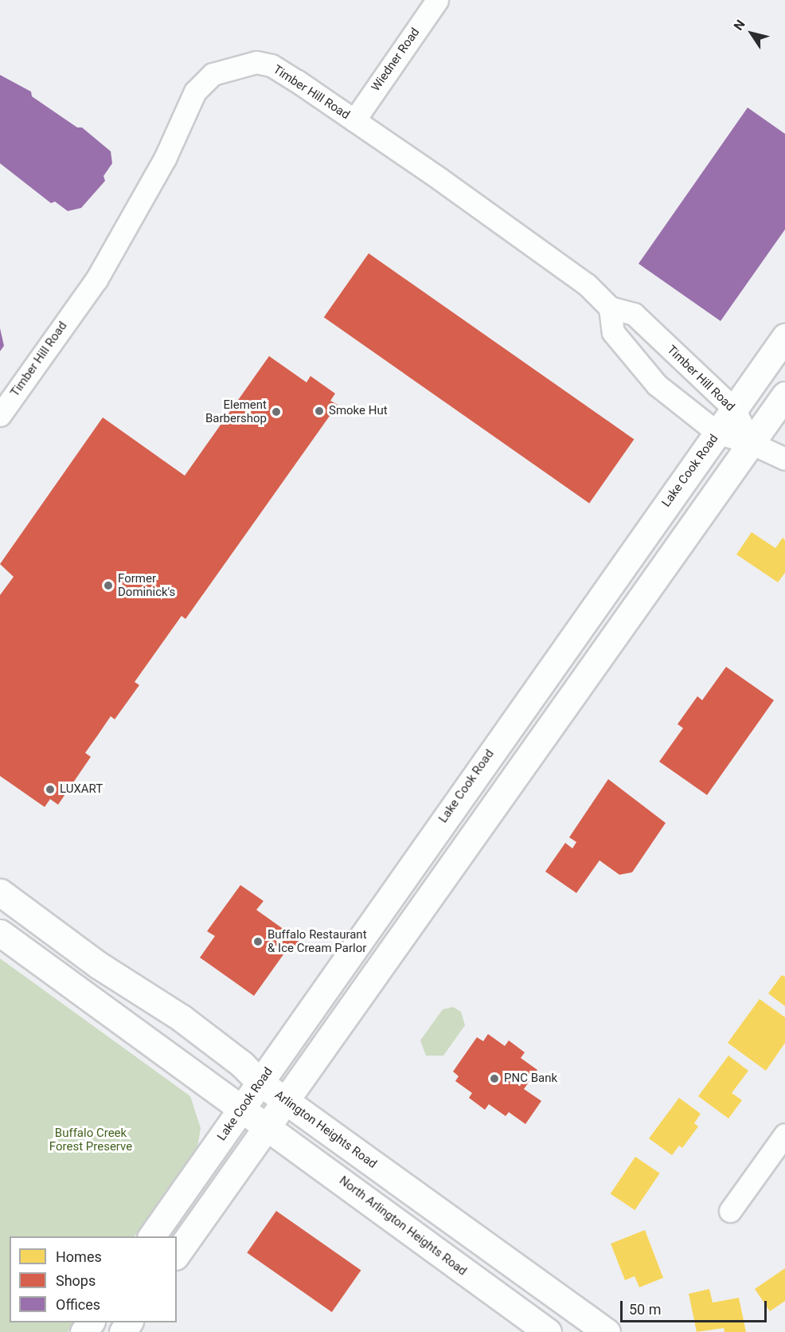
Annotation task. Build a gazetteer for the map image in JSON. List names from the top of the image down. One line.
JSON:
{"streets":{"main road":["Lake Cook Road","Arlington Heights Road","North Arlington Heights Road"],"street":["Wiedner Road","Timber Hill Road"]},"crossings":[["Wiedner Road","Timber Hill Road"],["Timber Hill Road","Lake Cook Road"],["Lake Cook Road","Arlington Heights Road"],["Lake Cook Road","North Arlington Heights Road"]],"parks":["Buffalo Creek Forest Preserve"],"places":["Smoke Hut","Element Barbershop","Former Dominick's","LUXART","Buffalo Restaurant & Ice Cream Parlor","PNC Bank"],"legend":["Homes","Shops","Offices"],"scale_bar":"50 m","north":"top left"}
